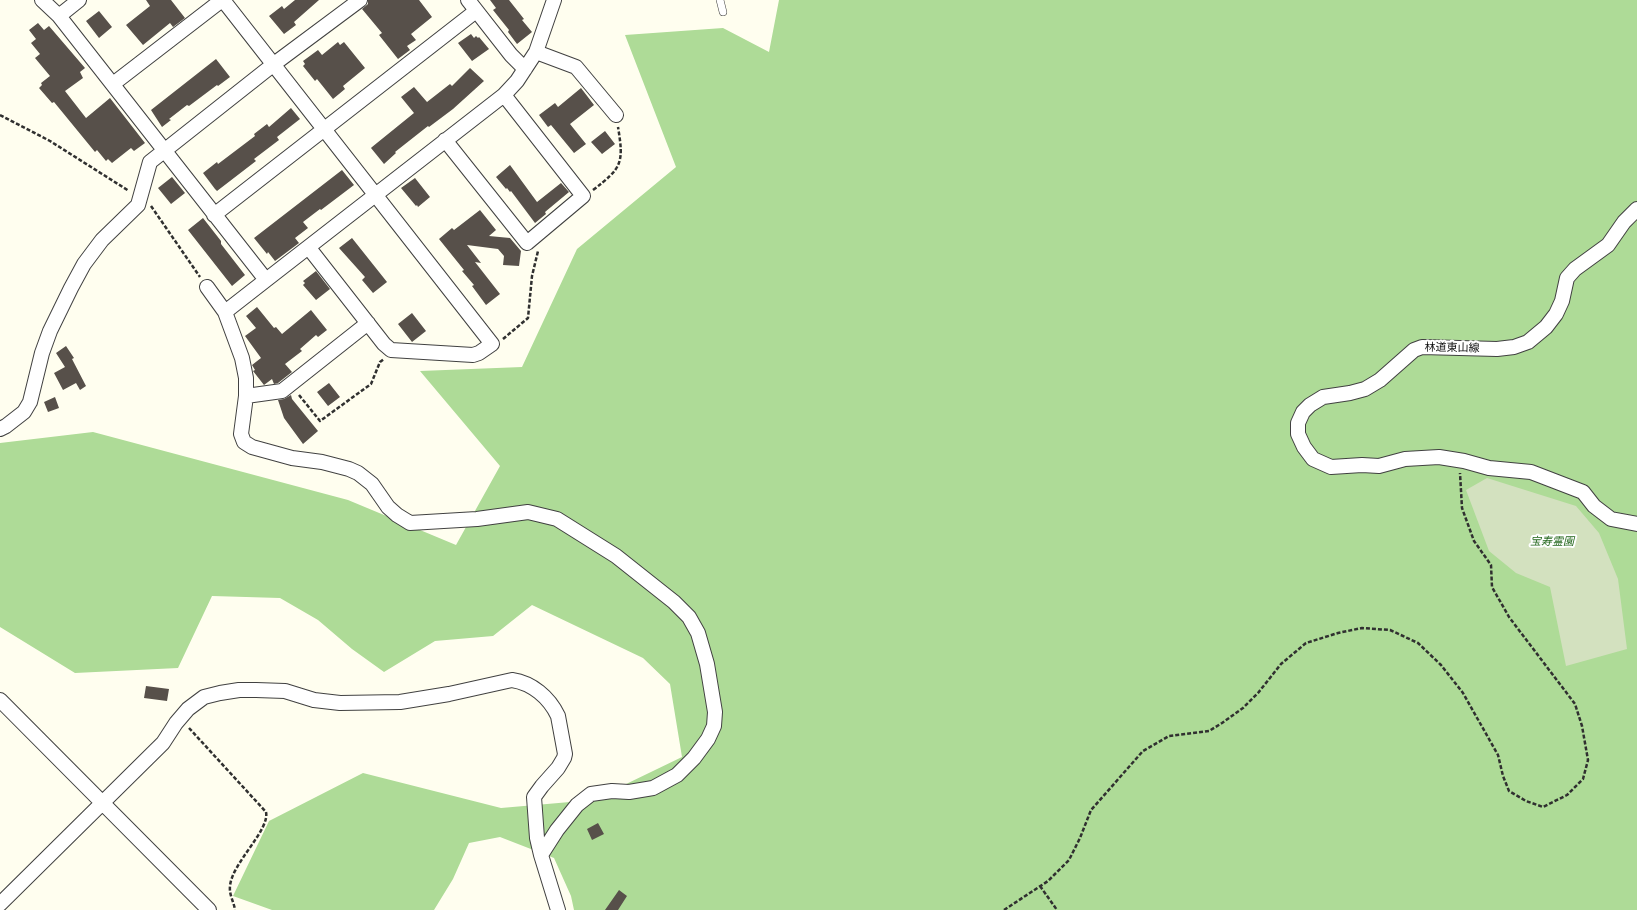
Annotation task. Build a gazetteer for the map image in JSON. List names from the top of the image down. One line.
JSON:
{"streets":{"street":["林道東山線"]},"parks":["宝寿霊園"]}
